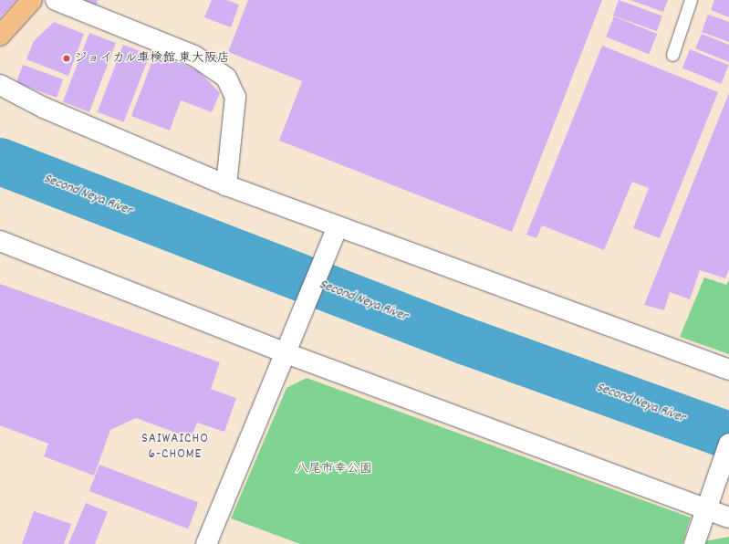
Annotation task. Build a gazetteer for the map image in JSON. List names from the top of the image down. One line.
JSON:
{"districts":["SAIWAICHO 6-CHOME"],"water":["Second Neya River"],"parks":["八尾市幸公園"],"places":["ジョイカル車検館 東大阪店"]}
